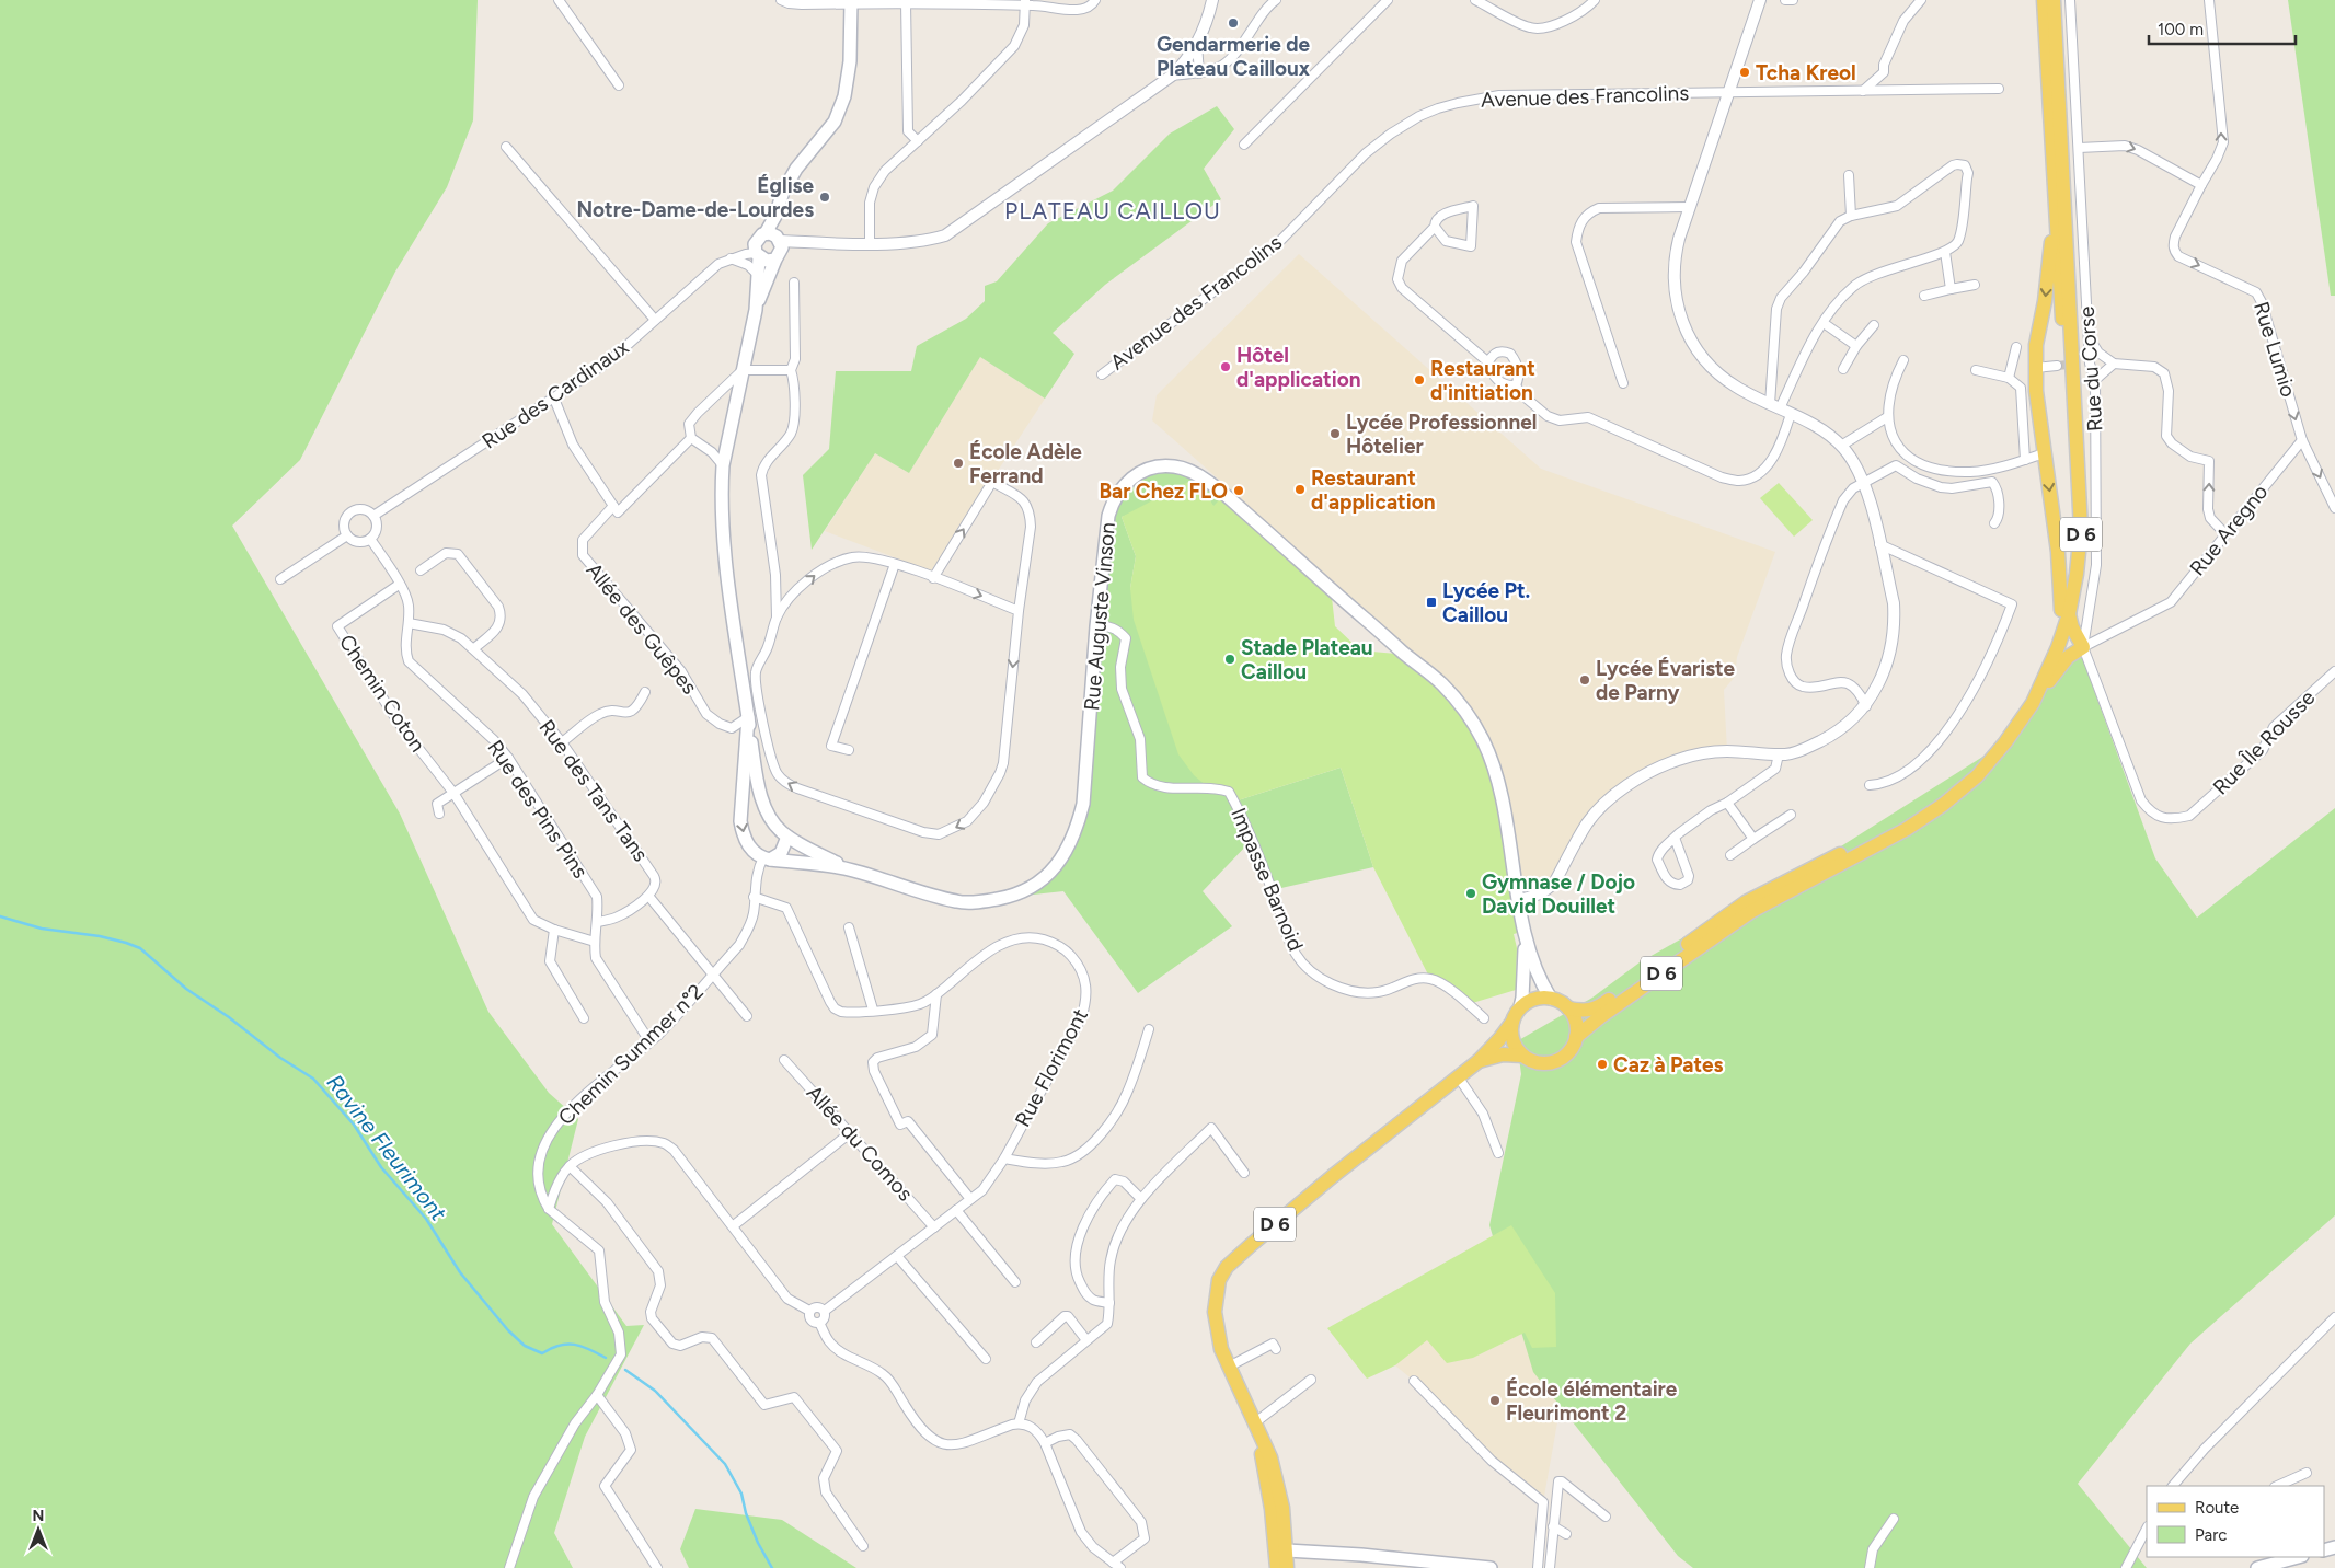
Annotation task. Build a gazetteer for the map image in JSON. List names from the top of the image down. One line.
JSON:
{"streets":{"main road":["D 6","Rue Auguste Vinson"],"street":["Avenue des Francolins","Rue Lumio","Rue du Corse","Rue des Cardinaux","Rue Aregno","Allée des Guêpes","Chemin Coton","Rue Île Rousse","Rue des Tans Tans","Rue des Pins Pins","Impasse Barnoid","Chemin Summer n°2","Rue Florimont","Allée du Comos"]},"crossings":[["Rue Lumio","Rue Aregno"],["Rue du Corse","Rue Aregno"],["Rue du Corse","Rue Île Rousse"],["Rue des Cardinaux","Rue des Pins Pins"],["D 6","Rue Auguste Vinson"],["Rue Auguste Vinson","Allée des Guêpes"],["Rue Auguste Vinson","Impasse Barnoid"],["Rue Auguste Vinson","Chemin Summer n°2"],["Chemin Coton","Rue des Pins Pins"],["Rue des Tans Tans","Rue des Pins Pins"],["Rue des Pins Pins","Chemin Summer n°2"],["Chemin Summer n°2","Rue Florimont"],["Rue Florimont","Allée du Comos"]],"one_way":["Rue Lumio"],"districts":["PLATEAU CAILLOU"],"water":["Ravine Fleurimont"],"places":{"other":["Gendarmerie de Plateau Cailloux","Tcha Kreol","Église Notre-Dame-de-Lourdes","Hôtel d'application","Restaurant d'initiation","Lycée Professionnel Hôtelier","École Adèle Ferrand","Restaurant d'application","Bar Chez FLO","Stade Plateau Caillou","Lycée Évariste de Parny","Gymnase / Dojo David Douillet","Caz à Pates","École élémentaire Fleurimont 2"],"transit":["Lycée Pt. Caillou"]},"legend":["Route","Parc"],"scale_bar":"100 m","north":"top"}
